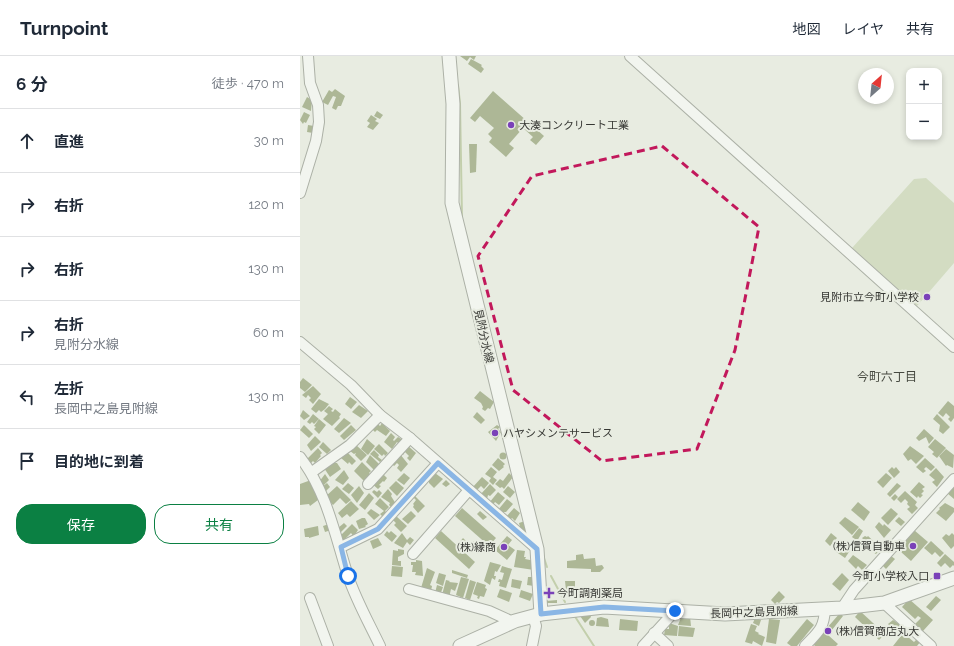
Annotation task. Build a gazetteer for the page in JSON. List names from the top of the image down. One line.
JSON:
{"streets":{"main road":["見附分水線","長岡中之島見附線"]},"crossings":[["見附分水線","長岡中之島見附線"]],"districts":["今町六丁目"],"places":{"other":["大湊コンクリート工業","見附市立今町小学校","ハヤシメンテサービス","(株)信賀自動車","(株)縁商","(株)信賀商店丸大"],"transit":["今町小学校入口"],"health":["今町調剤薬局"]},"north":"top right","page":{"header":"Turnpoint","nav":["地図","レイヤ","共有"],"heading":["6 分","徒歩 · 470 m"],"map_buttons":["+","−"],"list":[["直進","30 m"],["右折","120 m"],["右折","130 m"],["右折","見附分水線","60 m"],["左折","長岡中之島見附線","130 m"],"目的地に到着"],"buttons":["保存","共有"]}}
